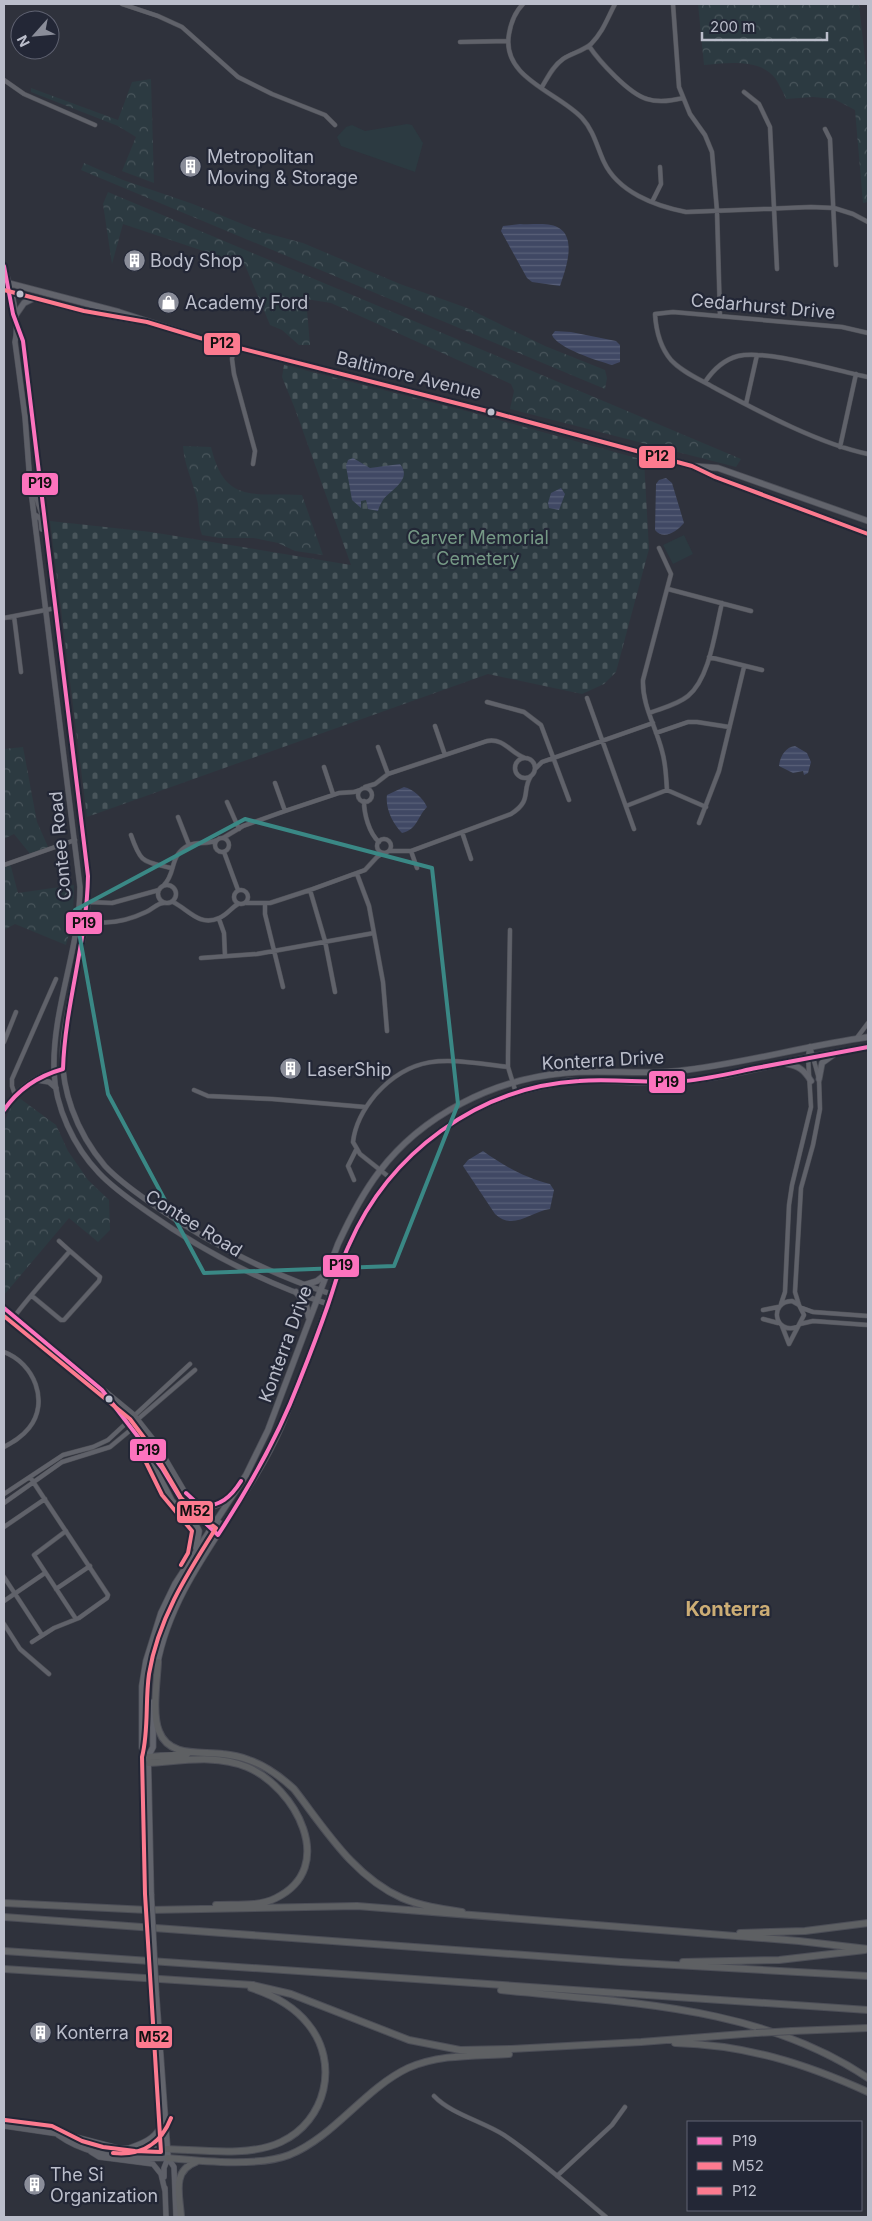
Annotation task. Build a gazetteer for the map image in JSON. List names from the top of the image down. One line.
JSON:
{"streets":{"main road":["Baltimore Avenue","Konterra Drive"],"street":["Cedarhurst Drive","Contee Road"]},"crossings":[["Baltimore Avenue","Contee Road"],["Contee Road","Konterra Drive"]],"districts":["Konterra"],"parks":["Carver Memorial Cemetery"],"places":{"building":["Metropolitan Moving & Storage","Body Shop","LaserShip","Konterra","The Si Organization"],"shop":["Academy Ford"]},"lines":["transit line P19","transit line P12","transit line M52"],"legend":["P19","M52","P12"],"scale_bar":"200 m","north":"bottom left"}
